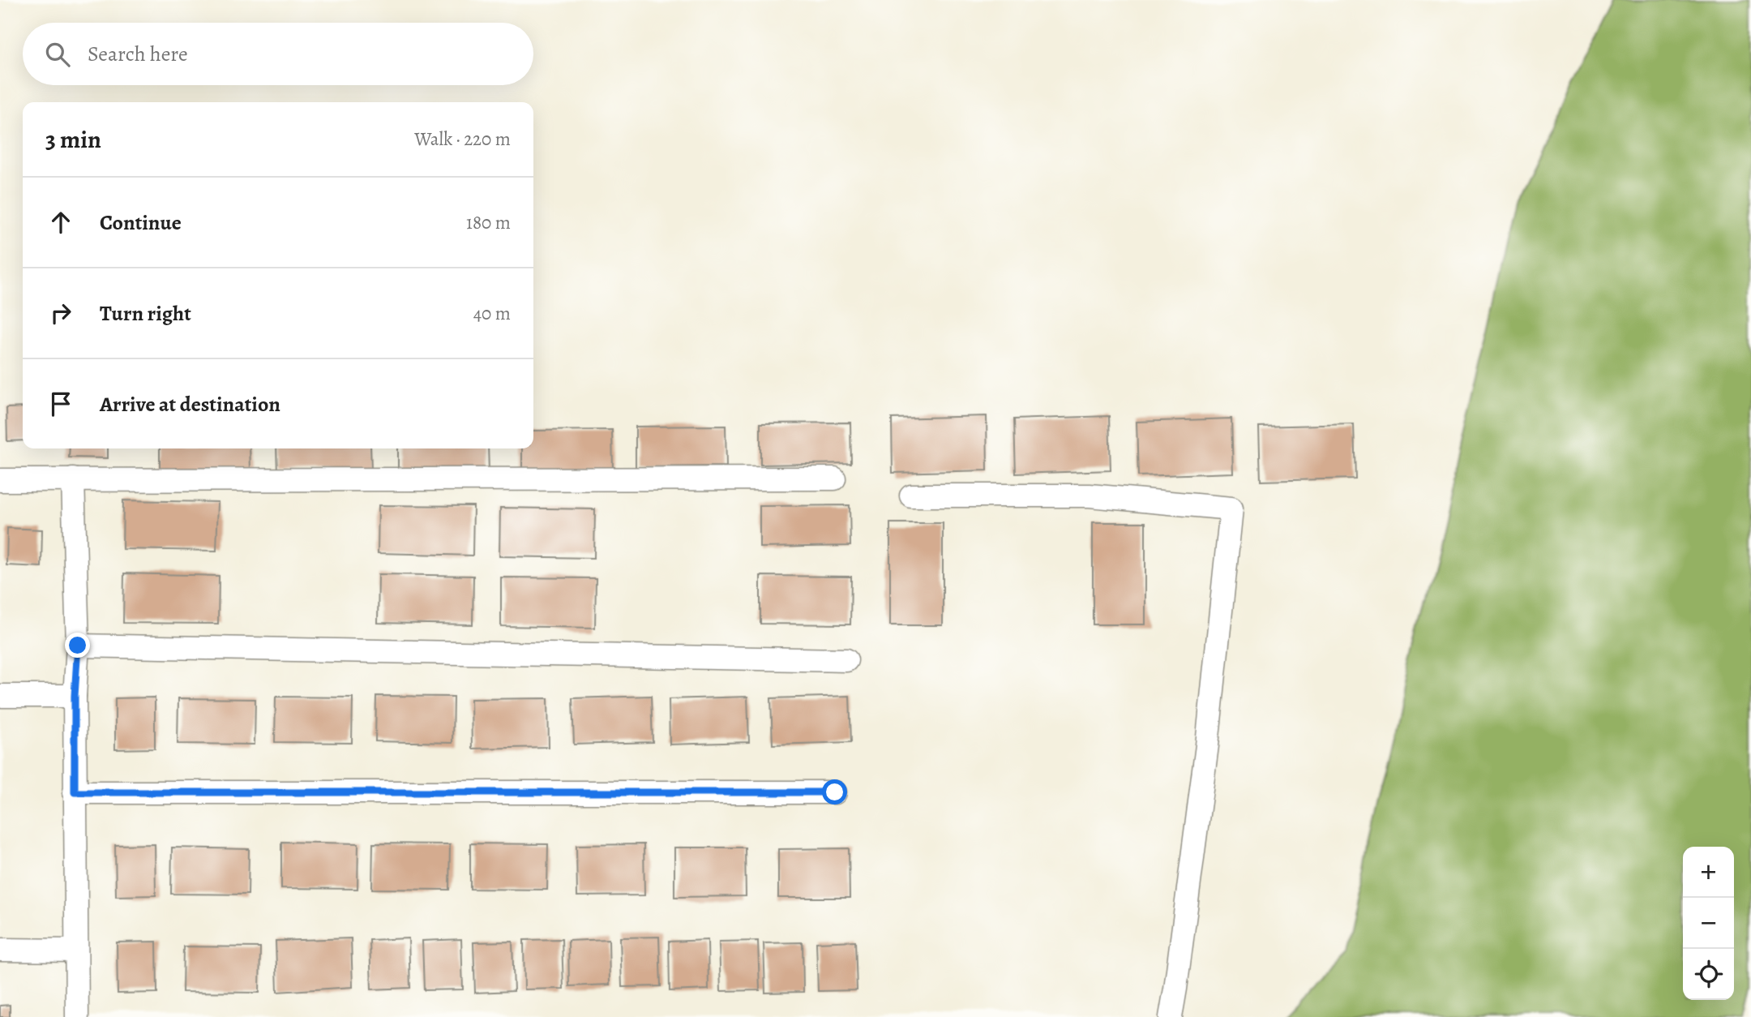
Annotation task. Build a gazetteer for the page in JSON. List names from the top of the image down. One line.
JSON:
{"page":{"search":"Search here","heading":["3 min","Walk · 220 m"],"list":[["Continue","180 m"],["Turn right","40 m"],"Arrive at destination"],"map_buttons":["+","−"]}}
